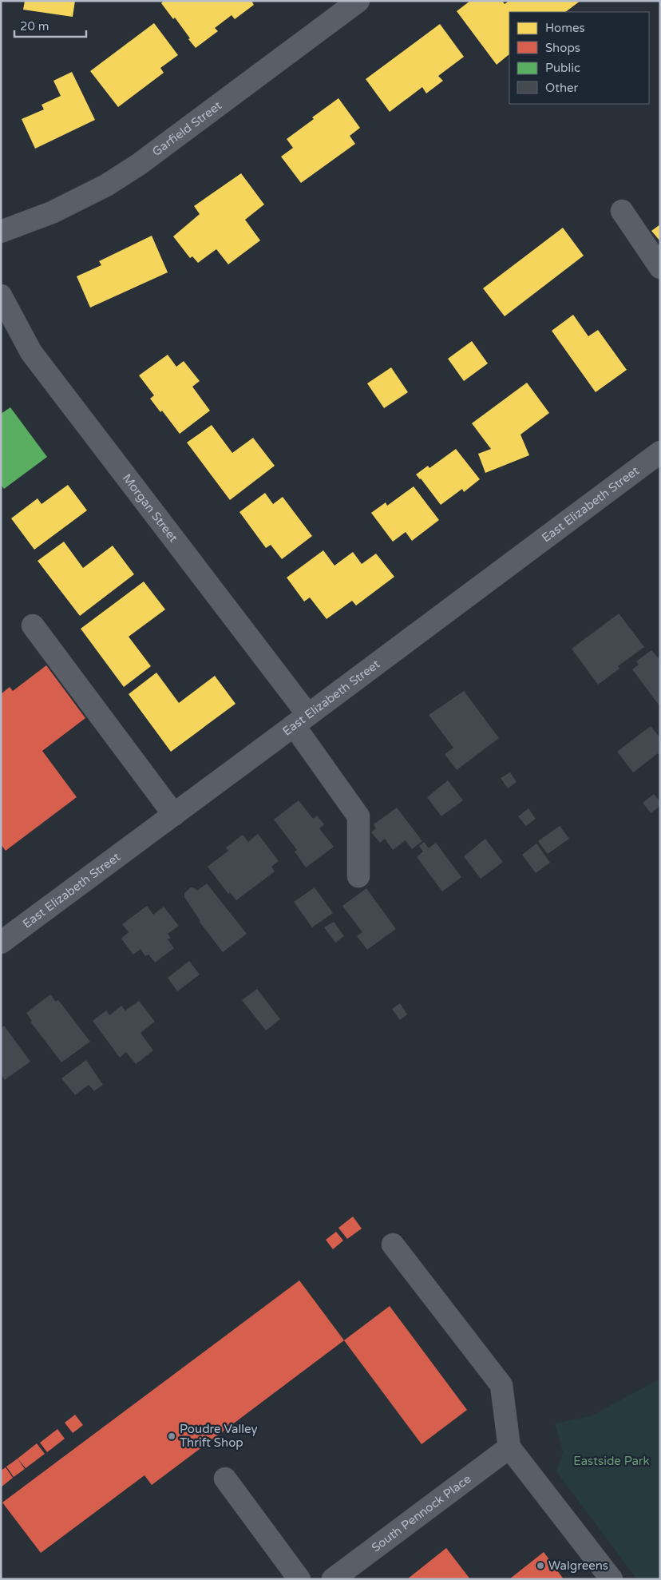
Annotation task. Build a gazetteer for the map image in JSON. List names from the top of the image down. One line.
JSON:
{"streets":{"street":["Garfield Street","East Elizabeth Street","Morgan Street","South Pennock Place"]},"crossings":[["East Elizabeth Street","Morgan Street"]],"parks":["Eastside Park"],"places":["Poudre Valley Thrift Shop","Walgreens"],"legend":["Homes","Shops","Public","Other"],"scale_bar":"20 m"}
